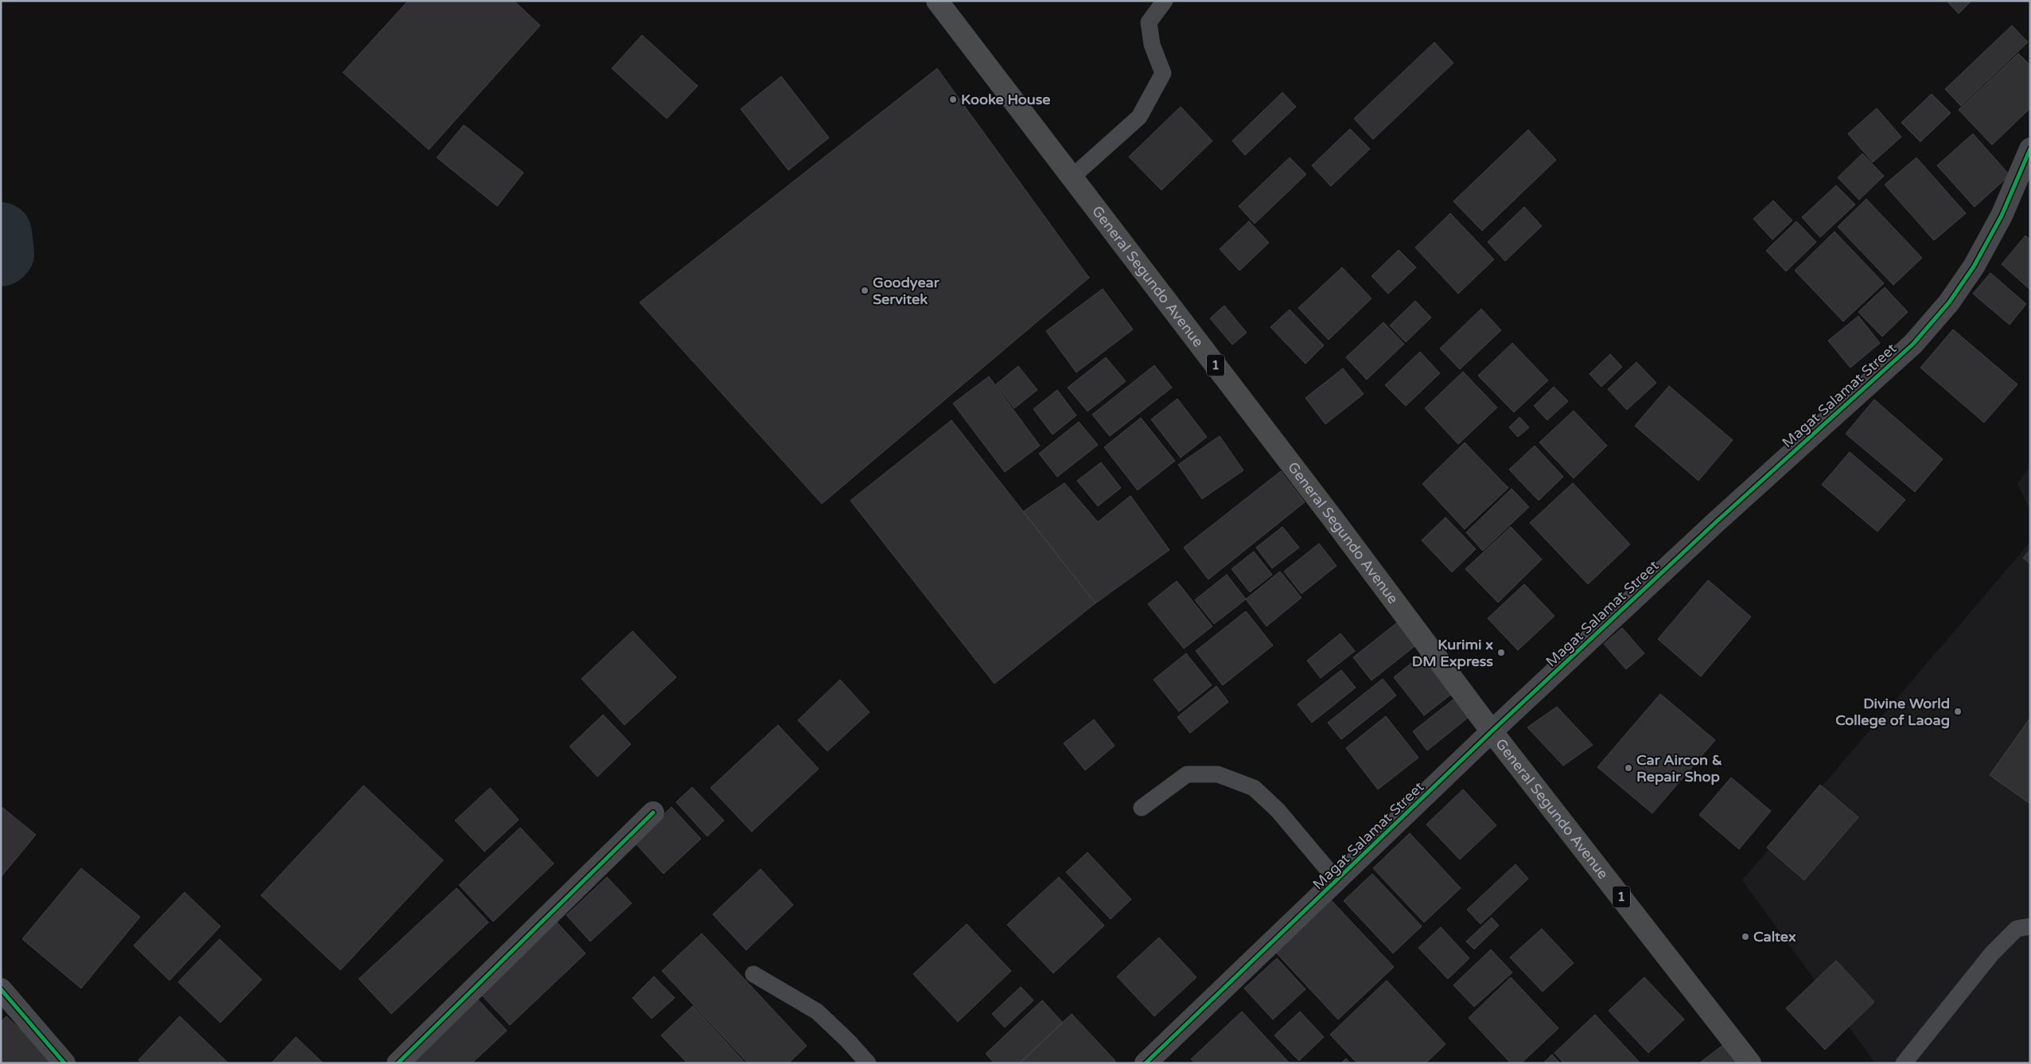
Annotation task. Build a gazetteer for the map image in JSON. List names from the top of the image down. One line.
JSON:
{"streets":{"highway":["General Segundo Avenue","1"],"street":["Magat Salamat Street"]},"crossings":[["General Segundo Avenue","Magat Salamat Street"]],"places":["Kooke House","Goodyear Servitek","Kurimi x DM Express","Divine World College of Laoag","Car Aircon & Repair Shop","Caltex"]}
